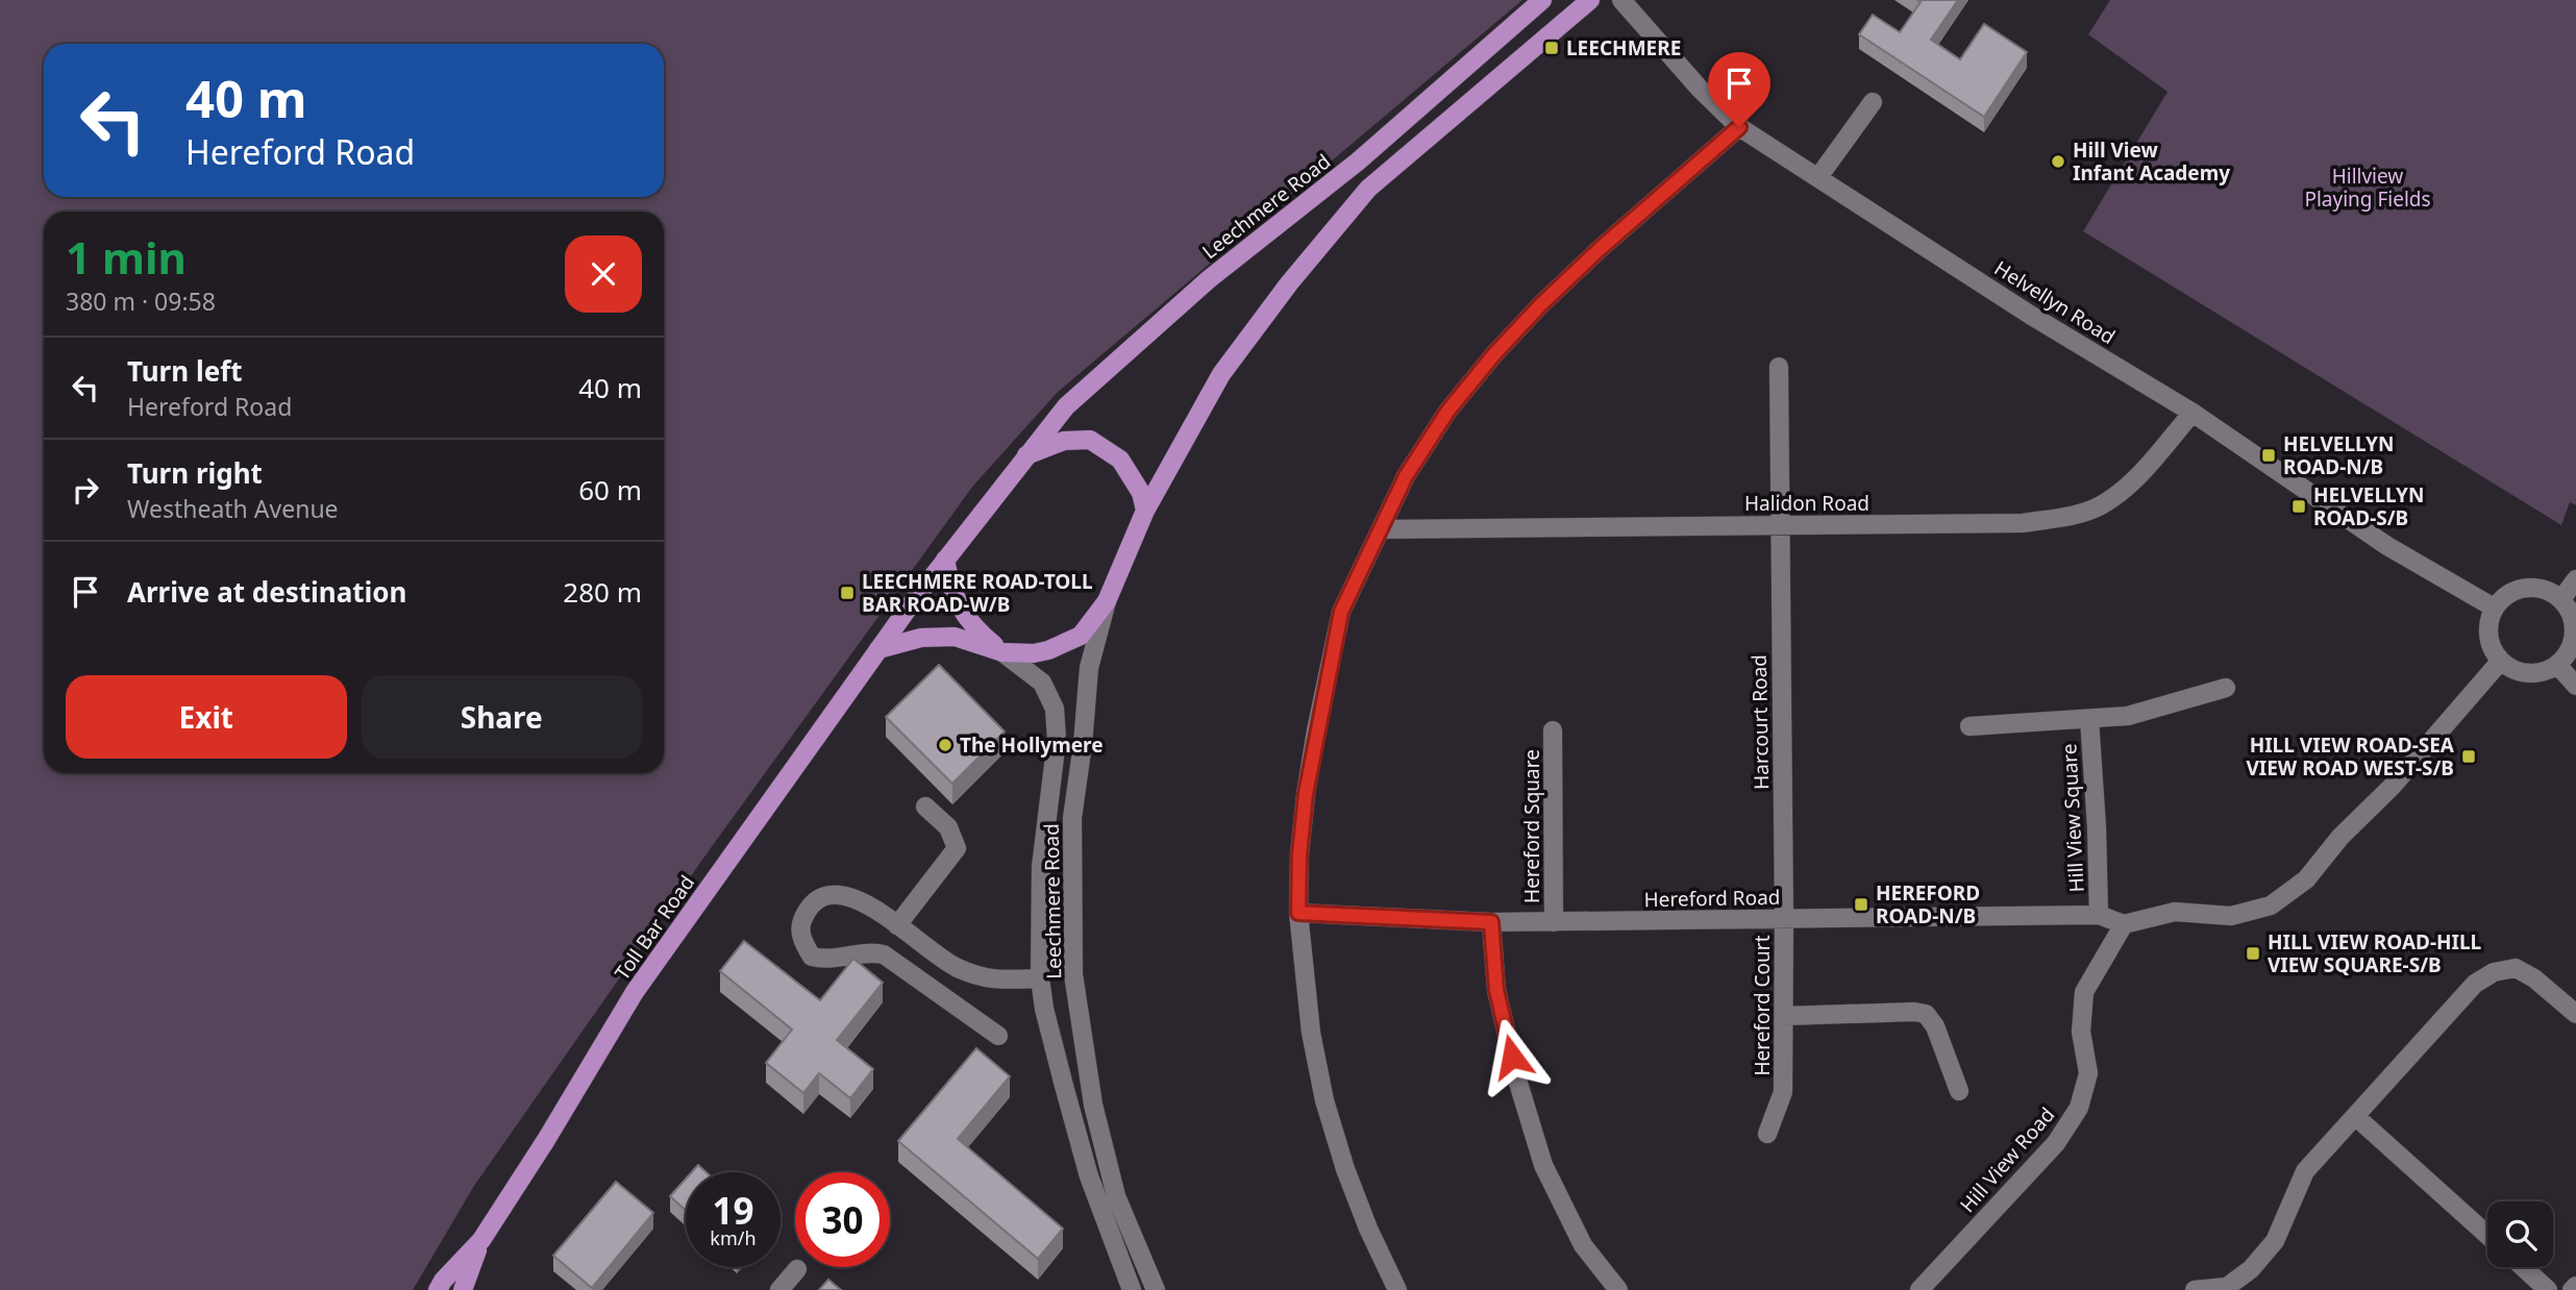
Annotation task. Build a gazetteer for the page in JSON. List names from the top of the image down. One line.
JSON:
{"streets":{"main road":["Leechmere Road","Toll Bar Road"],"street":["Helvellyn Road","Halidon Road","Harcourt Road","Hill View Square","Hereford Square","Hereford Road","Hereford Court","Hill View Road"]},"crossings":[["Leechmere Road","Toll Bar Road"],["Helvellyn Road","Halidon Road"],["Halidon Road","Harcourt Road"],["Harcourt Road","Hereford Road"],["Harcourt Road","Hereford Court"],["Hill View Square","Hereford Road"],["Hereford Square","Hereford Road"],["Hereford Road","Hereford Court"],["Hereford Road","Hill View Road"]],"parks":["Hillview Playing Fields"],"places":{"transit":["LEECHMERE","HELVELLYN ROAD-N/B","HELVELLYN ROAD-S/B","LEECHMERE ROAD-TOLL BAR ROAD-W/B","HILL VIEW ROAD-SEA VIEW ROAD WEST-S/B","HEREFORD ROAD-N/B","HILL VIEW ROAD-HILL VIEW SQUARE-S/B"],"other":["Hill View Infant Academy","The Hollymere"]},"page":{"turn":["40 m","Hereford Road"],"heading":["1 min","380 m · 09:58"],"list":[{"name":"Turn left","note":"Hereford Road","value":"40 m"},{"name":"Turn right","note":"Westheath Avenue","value":"60 m"},{"name":"Arrive at destination","value":"280 m"}],"buttons":["Exit","Share"],"speed":"19 km/h","limit":"30"}}
